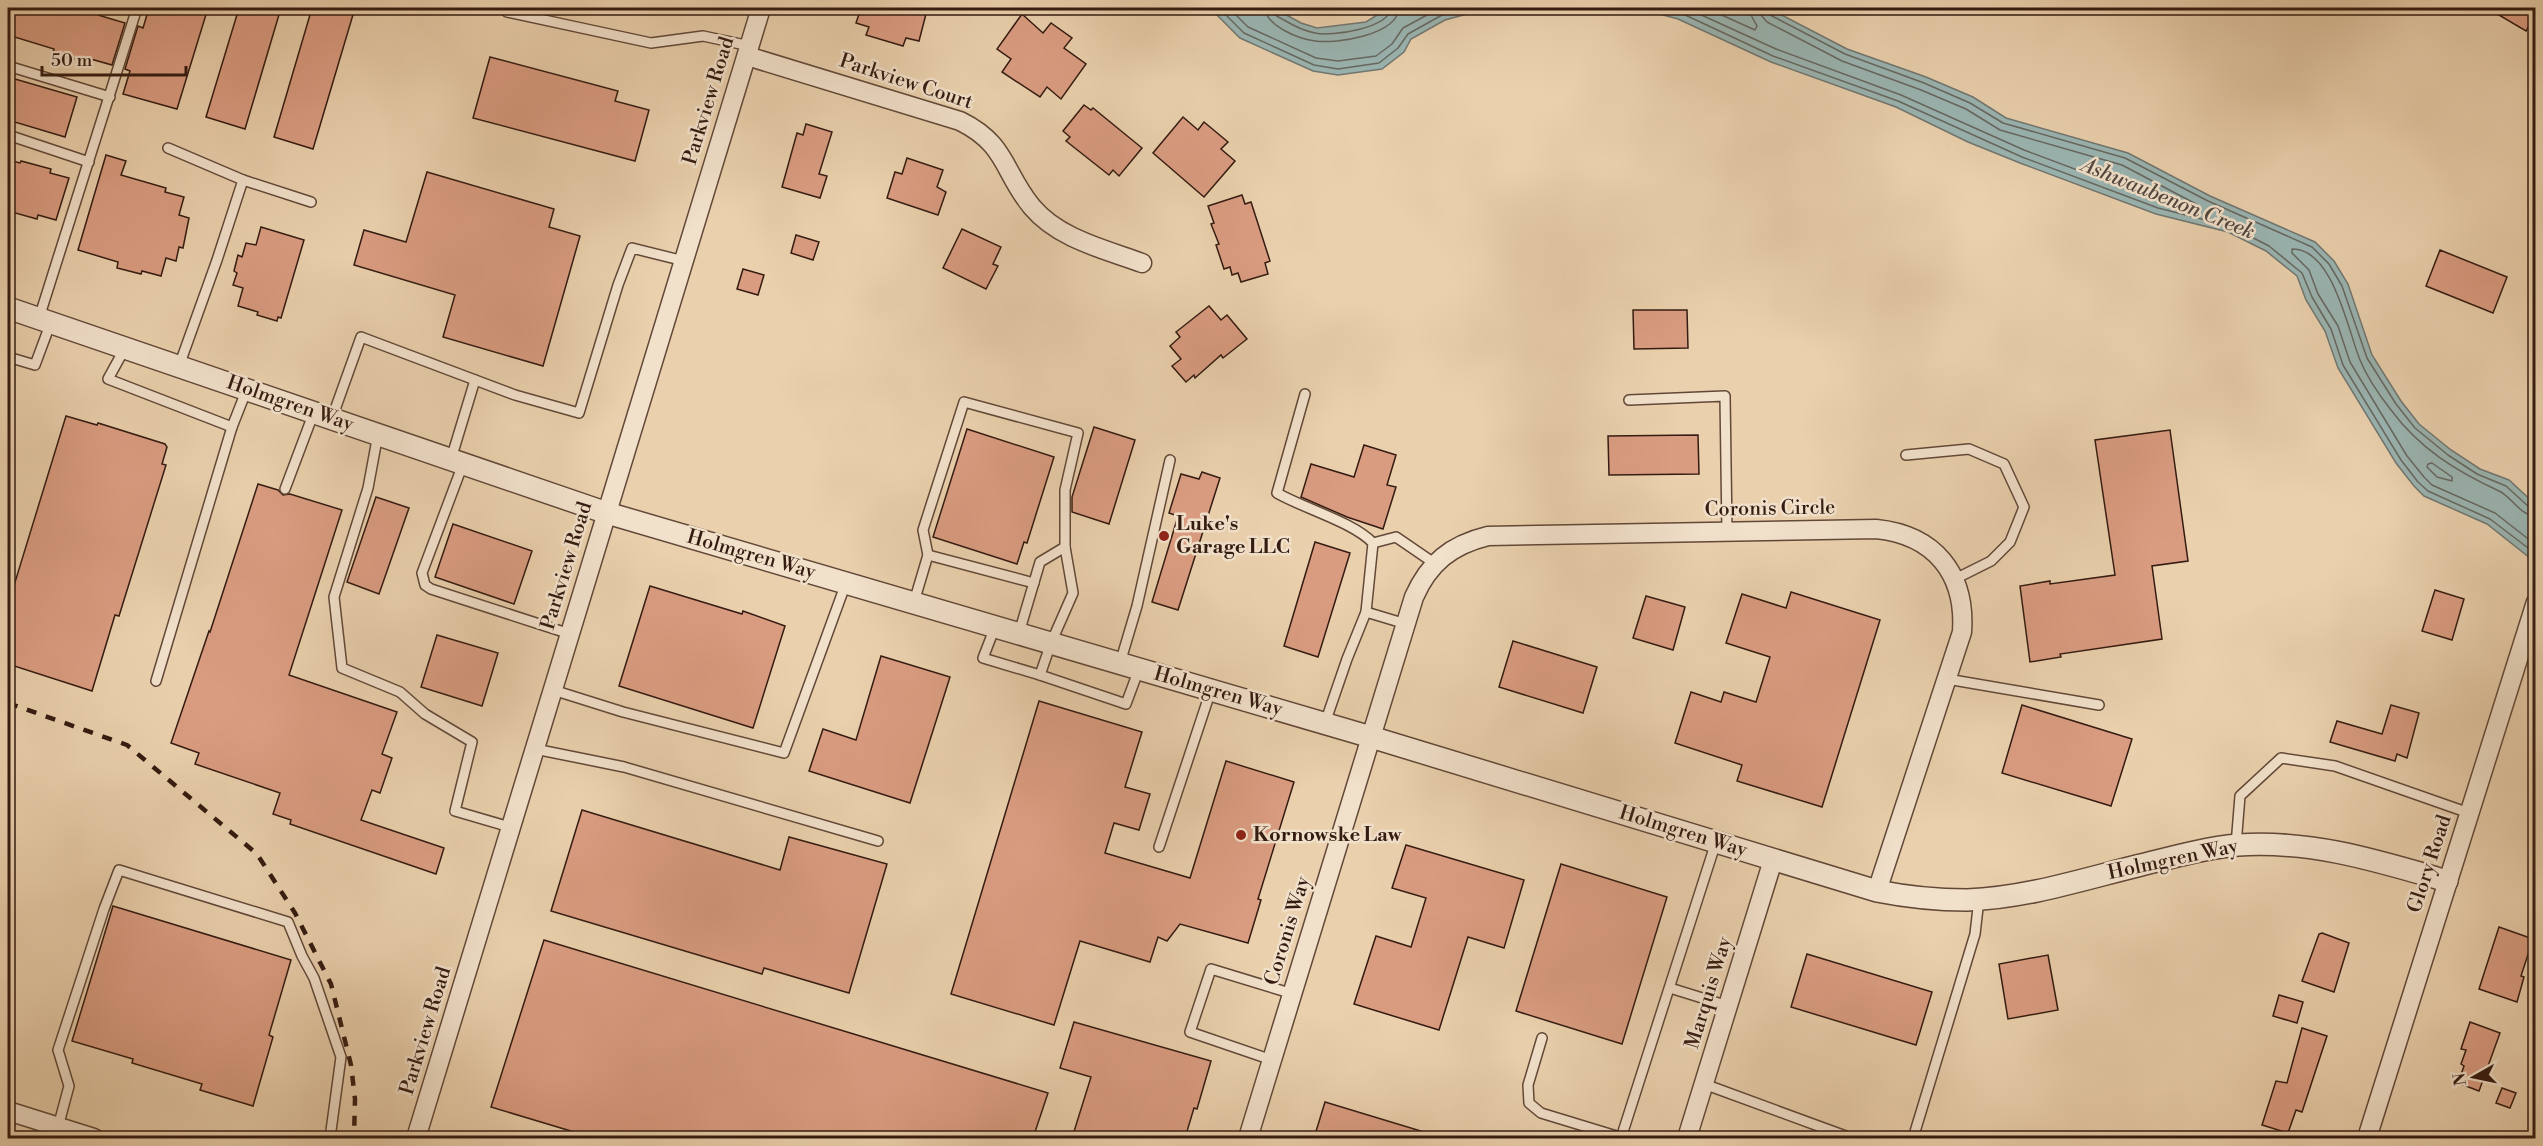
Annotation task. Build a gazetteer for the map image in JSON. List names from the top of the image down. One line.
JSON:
{"streets":{"street":["Parkview Court","Parkview Road","Holmgren Way","Coronis Circle","Glory Road","Coronis Way","Marquis Way"]},"crossings":[["Parkview Court","Parkview Road"],["Parkview Road","Holmgren Way"],["Holmgren Way","Coronis Circle"],["Holmgren Way","Glory Road"],["Holmgren Way","Coronis Way"],["Holmgren Way","Marquis Way"],["Coronis Circle","Coronis Way"]],"water":["Ashwaubenon Creek"],"places":["Luke's Garage LLC","Kornowske Law"],"scale_bar":"50 m","north":"left"}
